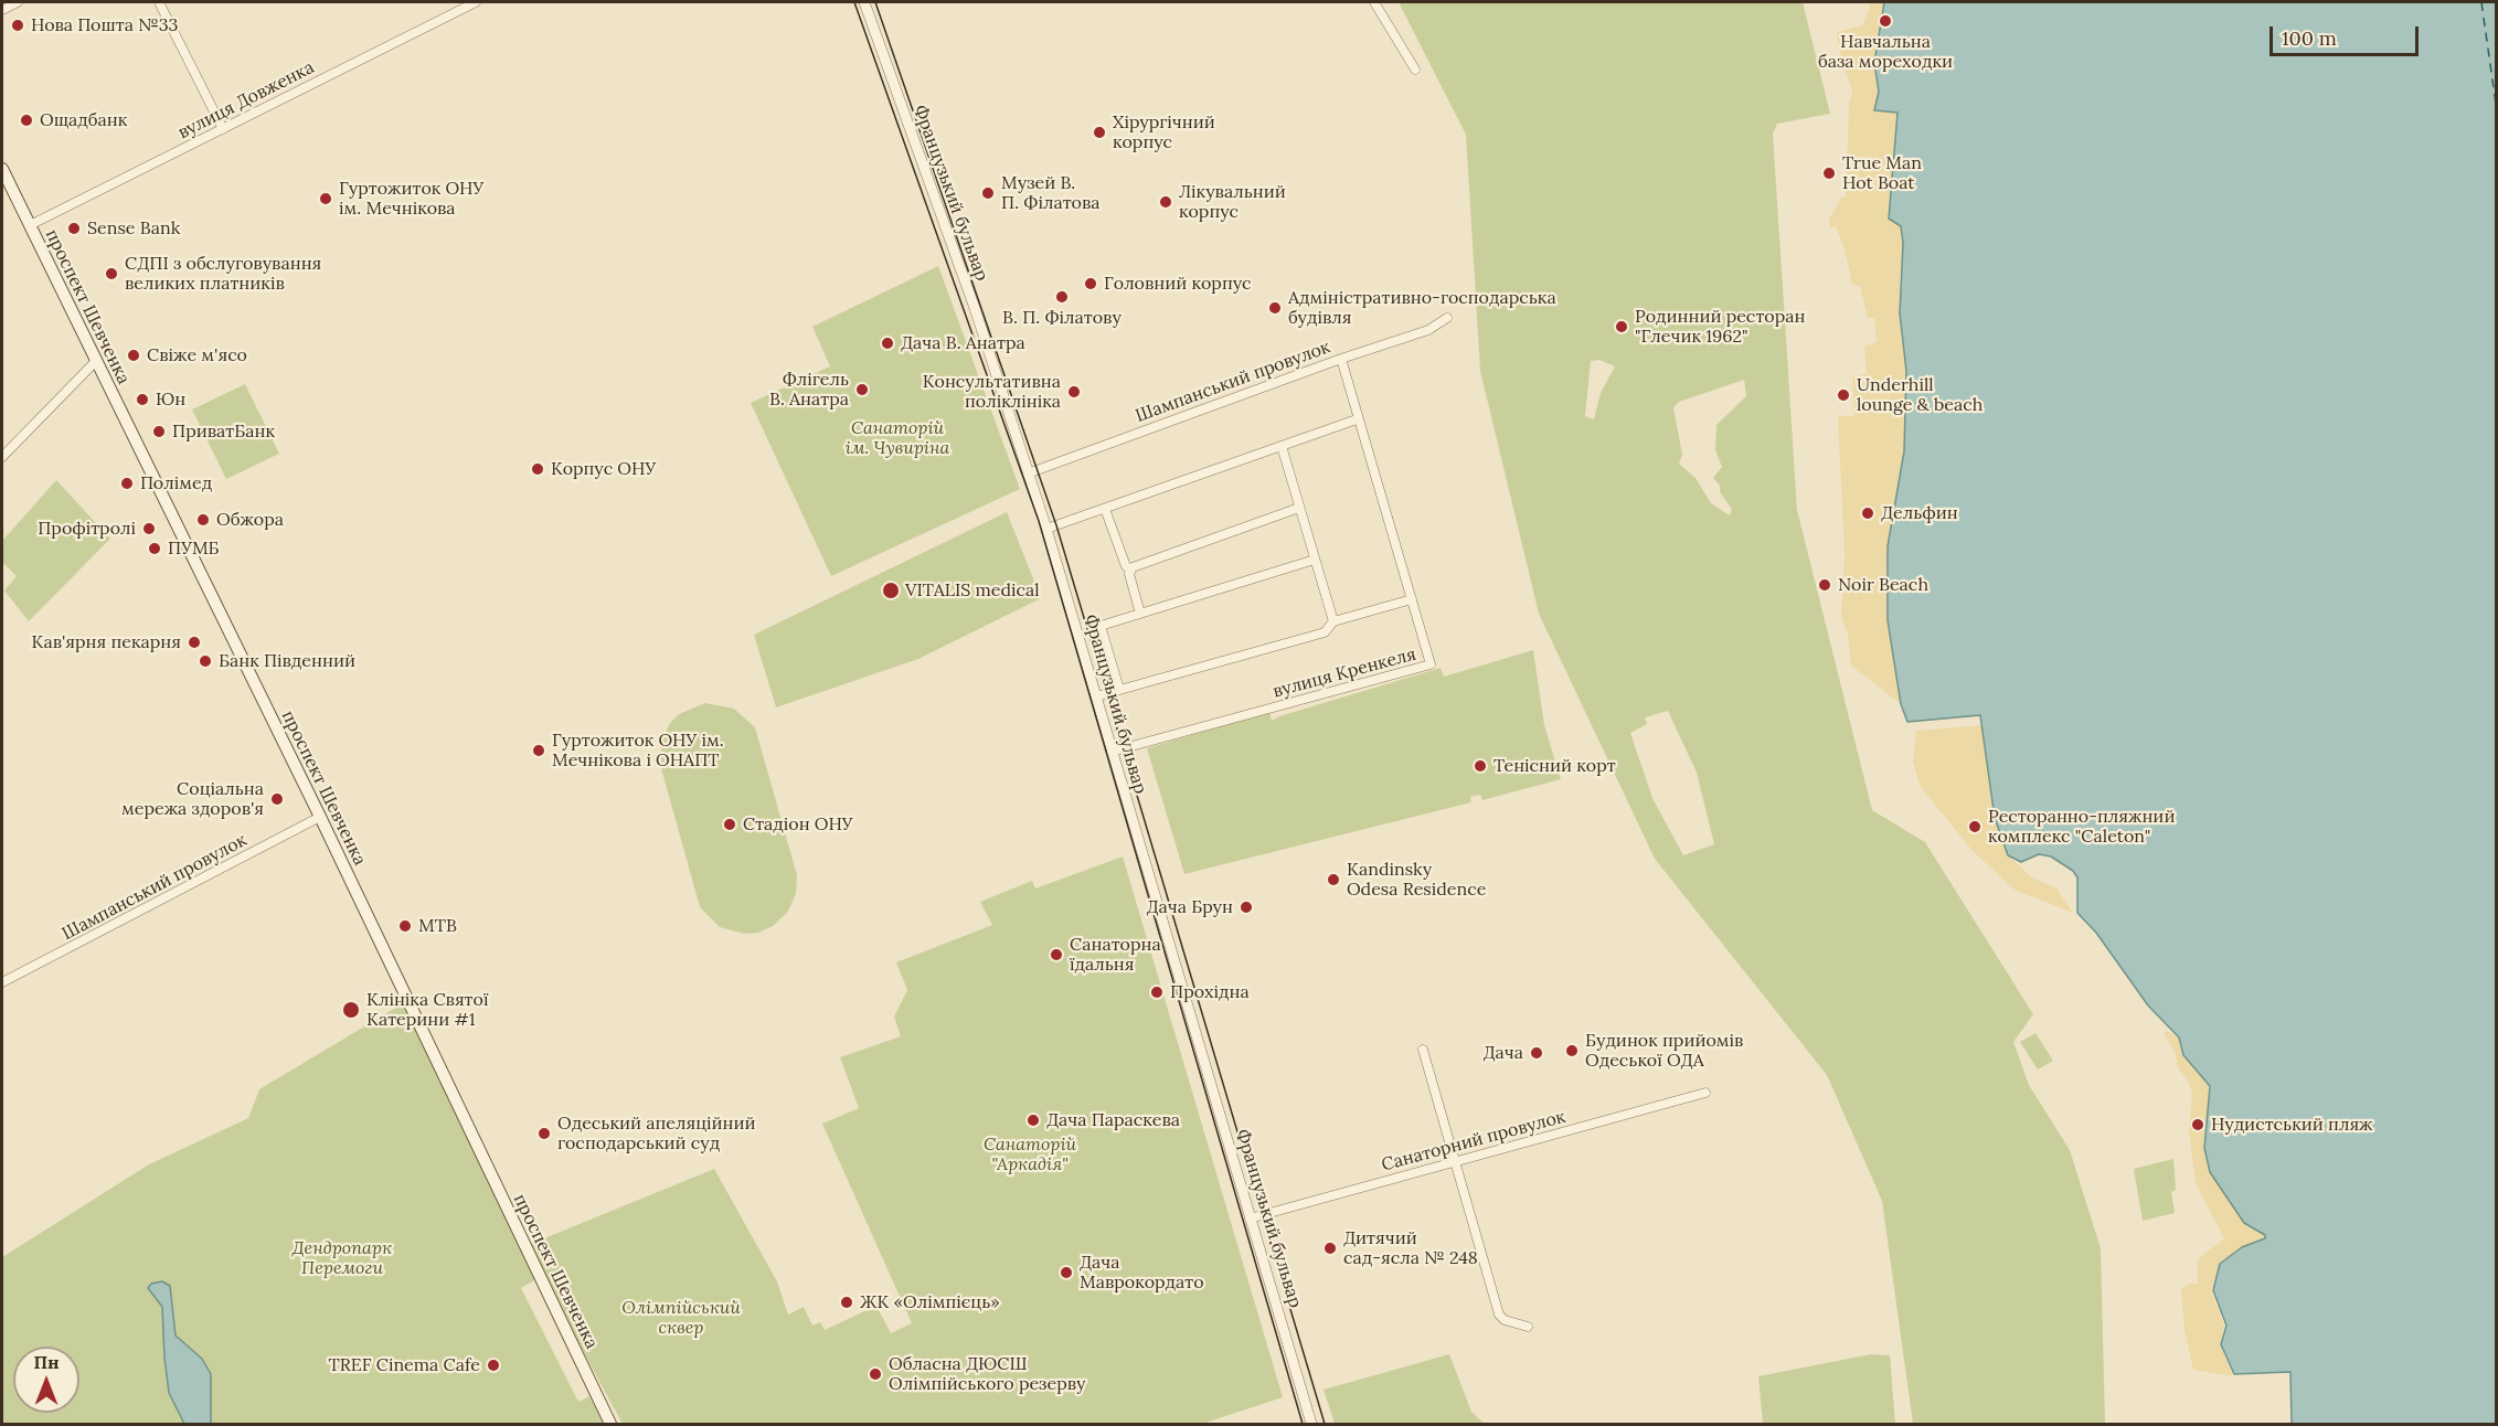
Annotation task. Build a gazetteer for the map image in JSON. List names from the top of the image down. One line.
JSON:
{"streets":{"main road":["проспект Шевченка"],"street":["вулиця Довженка","Французький бульвар","Шампанський провулок","вулиця Кренкеля","Санаторний провулок"]},"crossings":[["вулиця Довженка","проспект Шевченка"],["Французький бульвар","Шампанський провулок"],["Французький бульвар","вулиця Кренкеля"],["Французький бульвар","Санаторний провулок"],["проспект Шевченка","Шампанський провулок"],["Шампанський провулок","вулиця Кренкеля"]],"parks":["Санаторій ім. Чувиріна","Санаторій \"Аркадія\"","Дендропарк Перемоги","Олімпійський сквер"],"places":["Навчальна база мореходки","Нова Пошта №33","Ощадбанк","Хірургічний корпус","True Man Hot Boat","Музей В. П. Філатова","Гуртожиток ОНУ ім. Мечнікова","Лікувальний корпус","Sense Bank","СДПІ з обслуговування великих платників","Головний корпус","В. П. Філатову","Адміністративно-господарська будівля","Родинний ресторан \"Глечик 1962\"","Дача В. Анатра","Свіже м'ясо","Флігель В. Анатра","Консультативна поліклініка","Underhill lounge & beach","Юн","ПриватБанк","Корпус ОНУ","Полімед","Дельфин","Обжора","Профітролі","ПУМБ","Noir Beach","VITALIS medical","Кав'ярня пекарня","Банк Південний","Гуртожиток ОНУ ім. Мечнікова і ОНАПТ","Тенісний корт","Соціальна мережа здоров'я","Стадіон ОНУ","Ресторанно-пляжний комплекс \"Caleton\"","Kandinsky Odesa Residence","Дача Брун","МТВ","Санаторна їдальня","Прохідна","Клініка Святої Катерини #1","Будинок прийомів Одеської ОДА","Дача","Дача Параскева","Нудистський пляж","Одеський апеляційний господарський суд","Дитячий сад-ясла № 248","Дача Маврокордато","ЖК «Олімпієць»","TREF Cinema Cafe","Обласна ДЮСШ Олімпійського резерву"],"scale_bar":"100 m","north":"top"}
